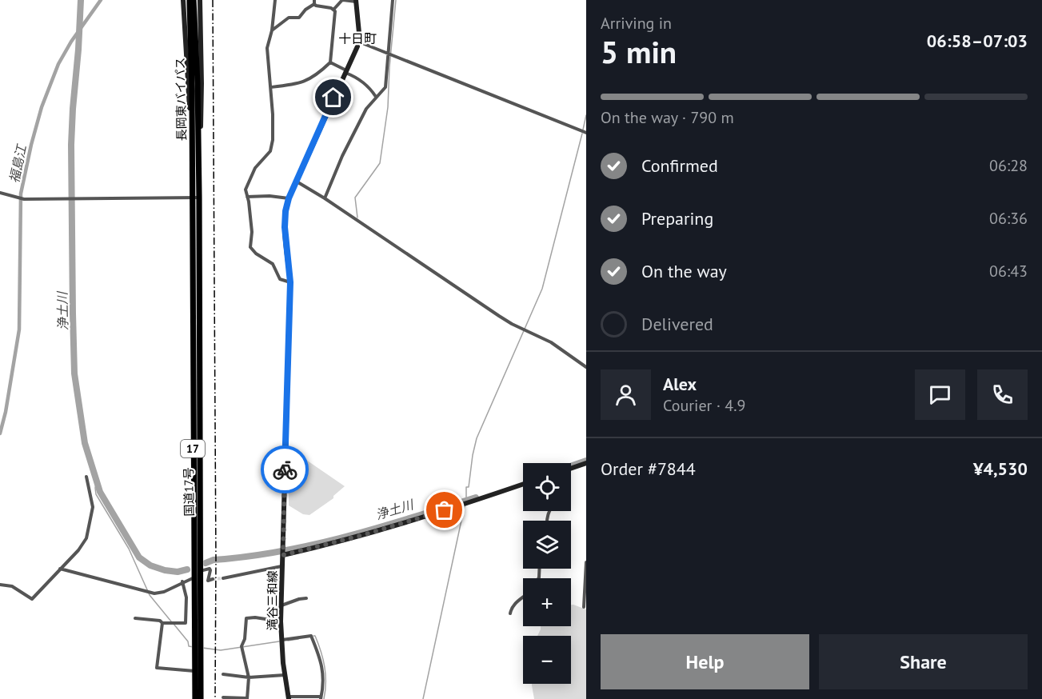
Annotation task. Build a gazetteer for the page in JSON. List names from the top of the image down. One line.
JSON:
{"streets":{"highway":["長岡東バイパス","17","国道17号"],"main road":["滝谷三和線"]},"crossings":[["長岡東バイパス","国道17号"]],"districts":["十日町"],"water":["福島江","浄土川"],"page":{"heading":["5 min","Arriving in","06:58–07:03"],"panel":["Alex","Courier · 4.9","Order #7844","¥4,530"],"bar":"On the way · 790 m","list":[["Confirmed","06:28"],["Preparing","06:36"],["On the way","06:43"],"Delivered"],"map_buttons":["+","−"],"buttons":["Help","Share"]}}
